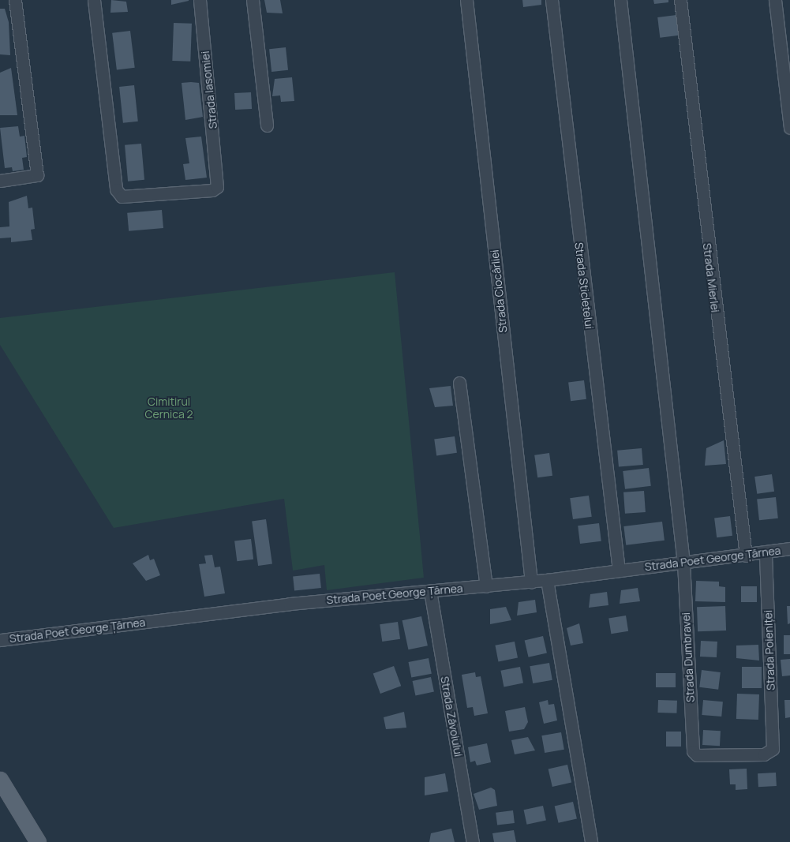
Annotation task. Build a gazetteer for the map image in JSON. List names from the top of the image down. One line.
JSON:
{"streets":{"street":["Strada Iasomiei","Strada Mierlei","Strada Sticletelui","Strada Ciocârliei","Strada Poet George Țărnea","Strada Poieniței","Strada Dumbravei","Strada Zăvoiului"]},"crossings":[["Strada Mierlei","Strada Poet George Țărnea"],["Strada Sticletelui","Strada Poet George Țărnea"],["Strada Ciocârliei","Strada Poet George Țărnea"],["Strada Poet George Țărnea","Strada Poieniței"],["Strada Poet George Țărnea","Strada Dumbravei"],["Strada Poet George Țărnea","Strada Zăvoiului"],["Strada Poieniței","Strada Dumbravei"]],"parks":["Cimitirul Cernica 2"]}
